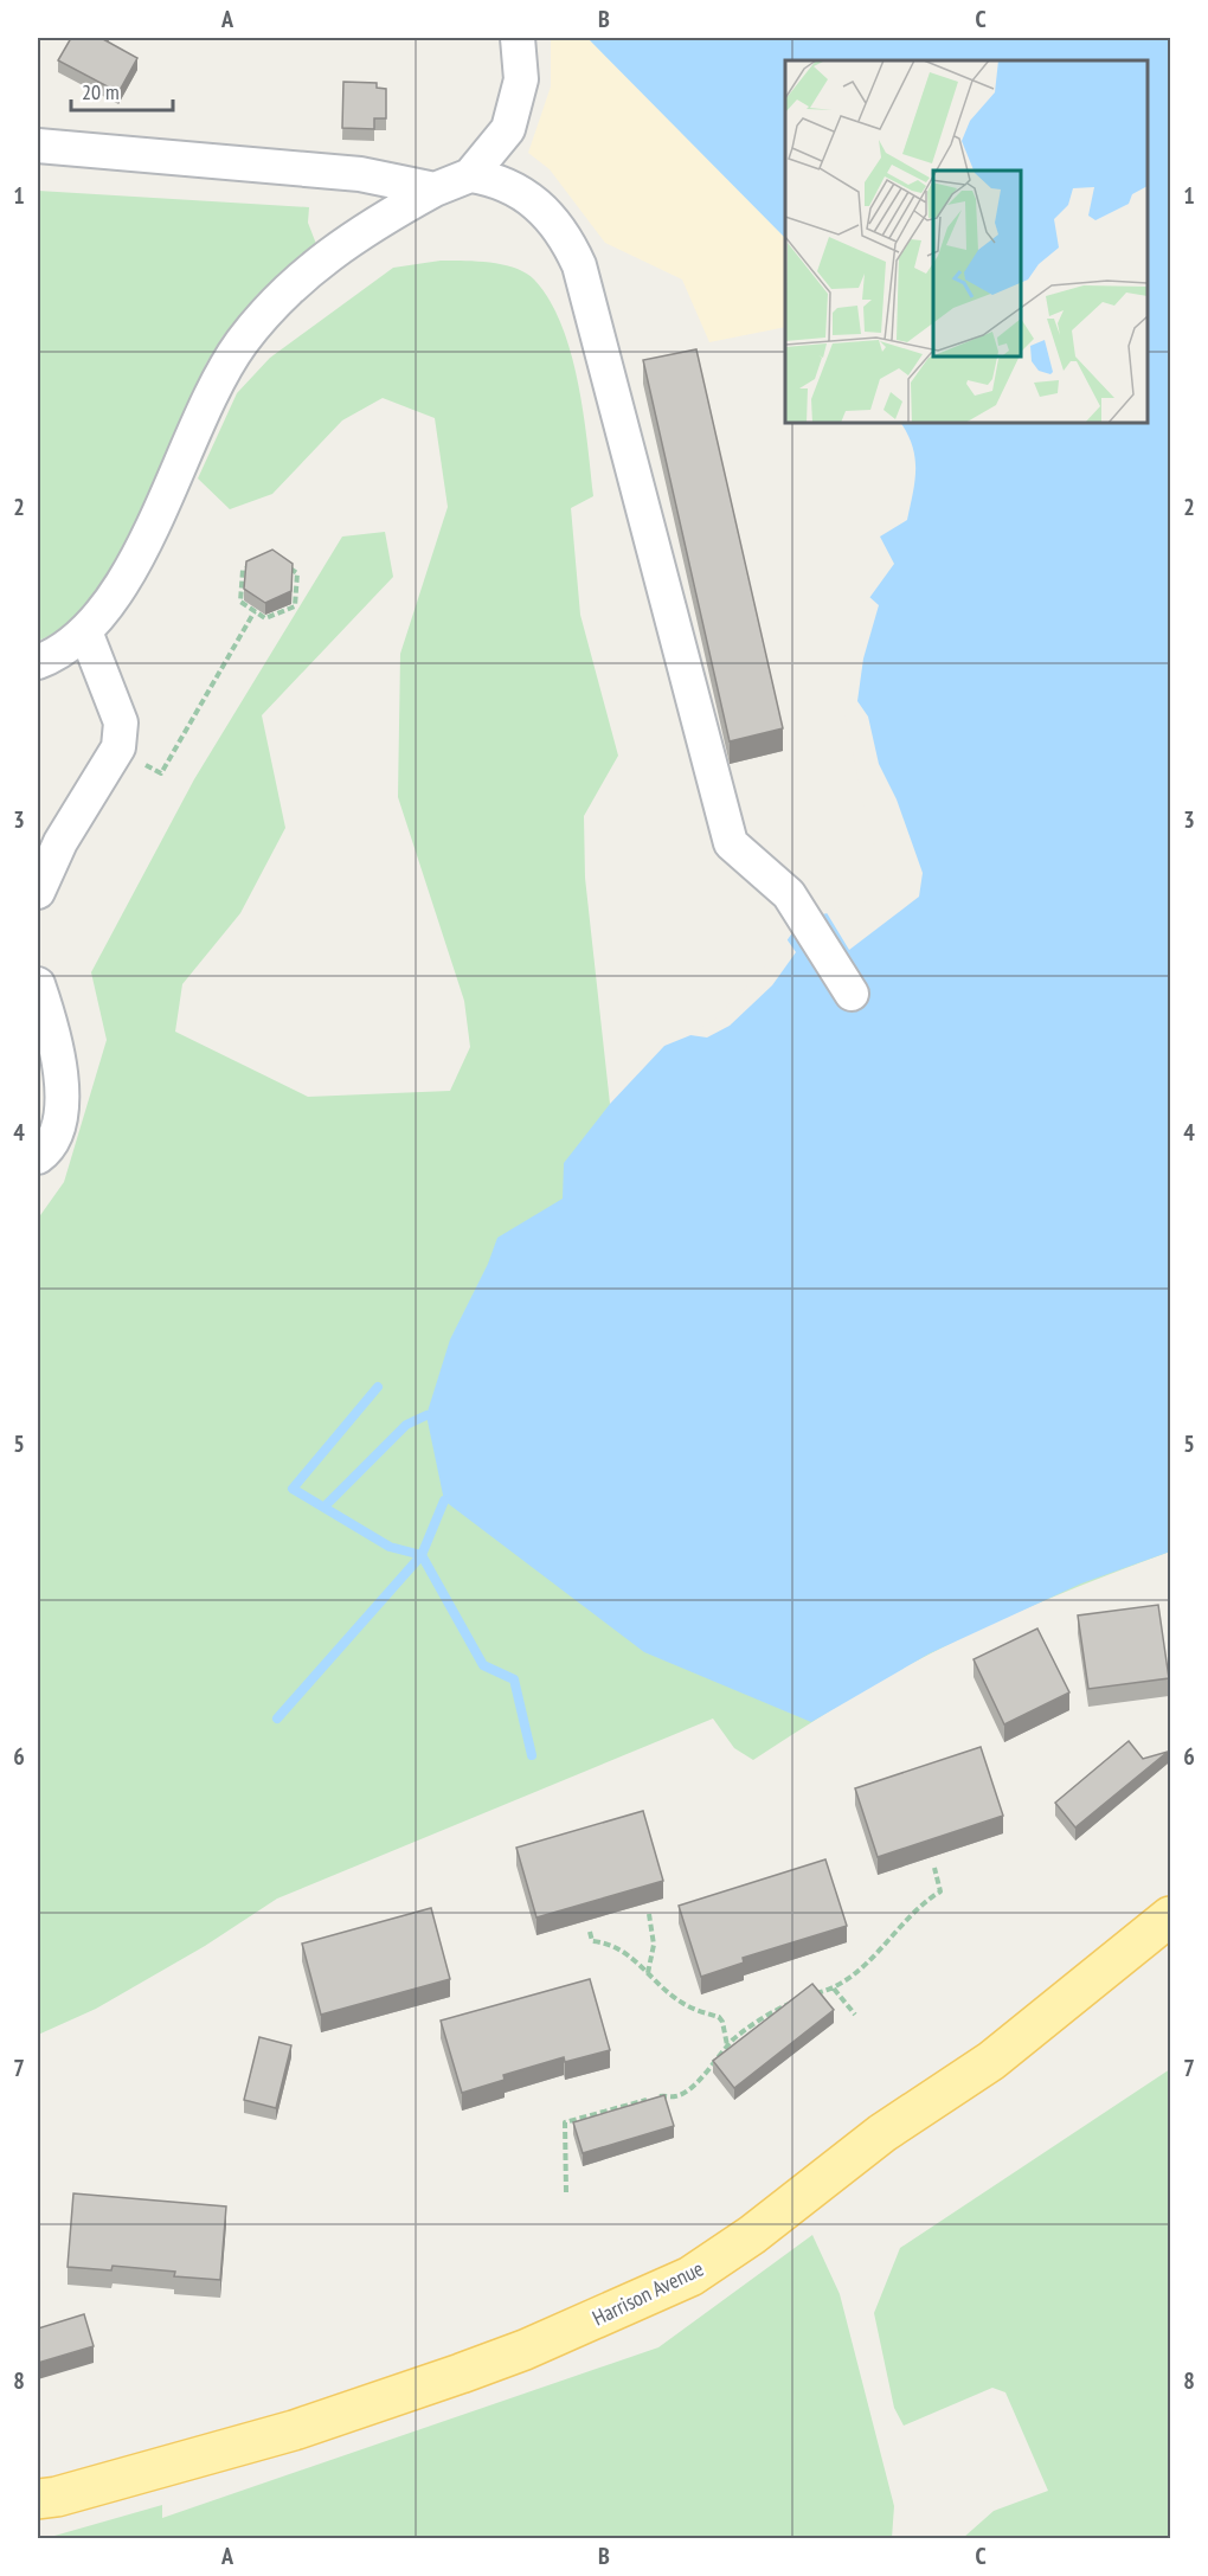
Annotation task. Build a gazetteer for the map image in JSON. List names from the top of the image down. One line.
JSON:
{"streets":{"main road":["Harrison Avenue"]},"scale_bar":"20 m","grid":{"columns":["A","B","C"],"rows":["1","2","3","4","5","6","7","8"]}}
